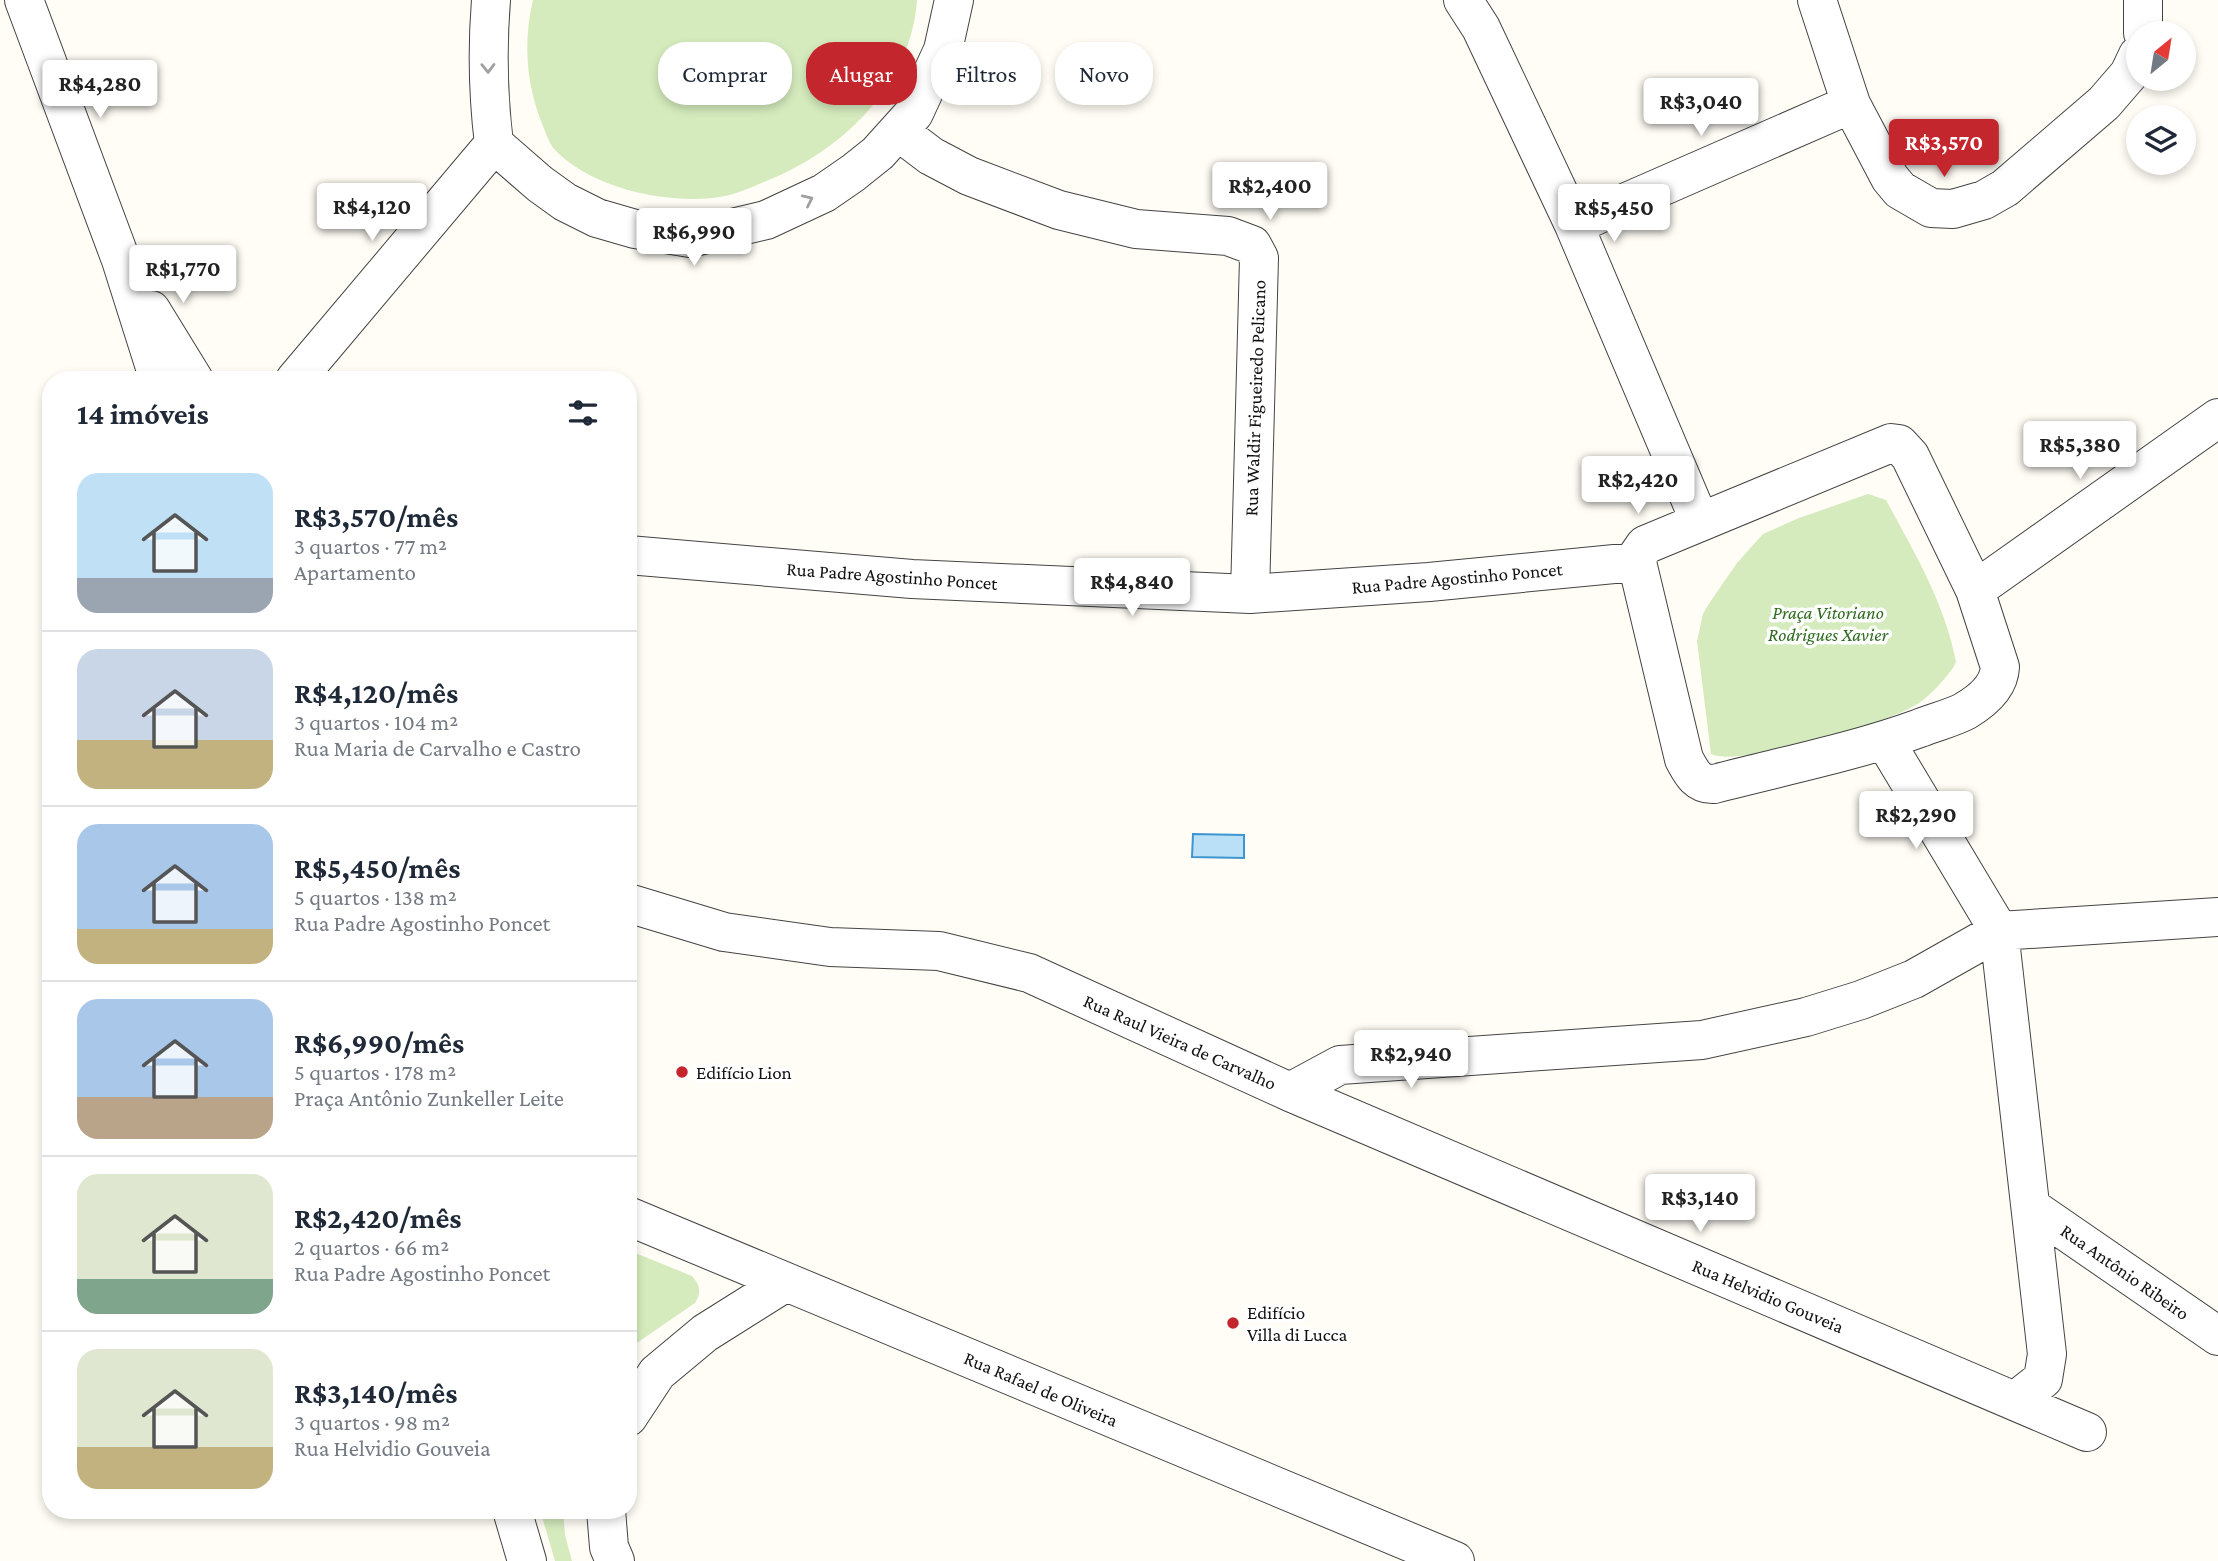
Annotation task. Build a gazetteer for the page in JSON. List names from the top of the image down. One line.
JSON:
{"streets":{"street":["Rua Waldir Figueiredo Pelicano","Rua Padre Agostinho Poncet","Rua Raul Vieira de Carvalho","Rua Antônio Ribeiro","Rua Helvidio Gouveia","Rua Rafael de Oliveira"]},"crossings":[["Rua Waldir Figueiredo Pelicano","Rua Padre Agostinho Poncet"],["Rua Raul Vieira de Carvalho","Rua Helvidio Gouveia"]],"parks":["Praça Vitoriano Rodrigues Xavier"],"places":["Edifício Lion","Edifício Villa di Lucca"],"north":"top right","page":{"chip":["Comprar","Alugar","Filtros","Novo"],"price":["R$4,280","R$3,040","R$3,570","R$2,400","R$4,120","R$5,450","R$6,990","R$1,770","R$5,380","R$2,420","R$4,840","R$2,290","R$2,940","R$3,140"],"heading":"14 imóveis","list":[{"name":"R$3,570/mês","note":"3 quartos · 77 m² · Apartamento"},{"name":"R$4,120/mês","note":"3 quartos · 104 m² · Rua Maria de Carvalho e Castro"},{"name":"R$5,450/mês","note":"5 quartos · 138 m² · Rua Padre Agostinho Poncet"},{"name":"R$6,990/mês","note":"5 quartos · 178 m² · Praça Antônio Zunkeller Leite"},{"name":"R$2,420/mês","note":"2 quartos · 66 m² · Rua Padre Agostinho Poncet"},{"name":"R$3,140/mês","note":"3 quartos · 98 m² · Rua Helvidio Gouveia"}]}}
